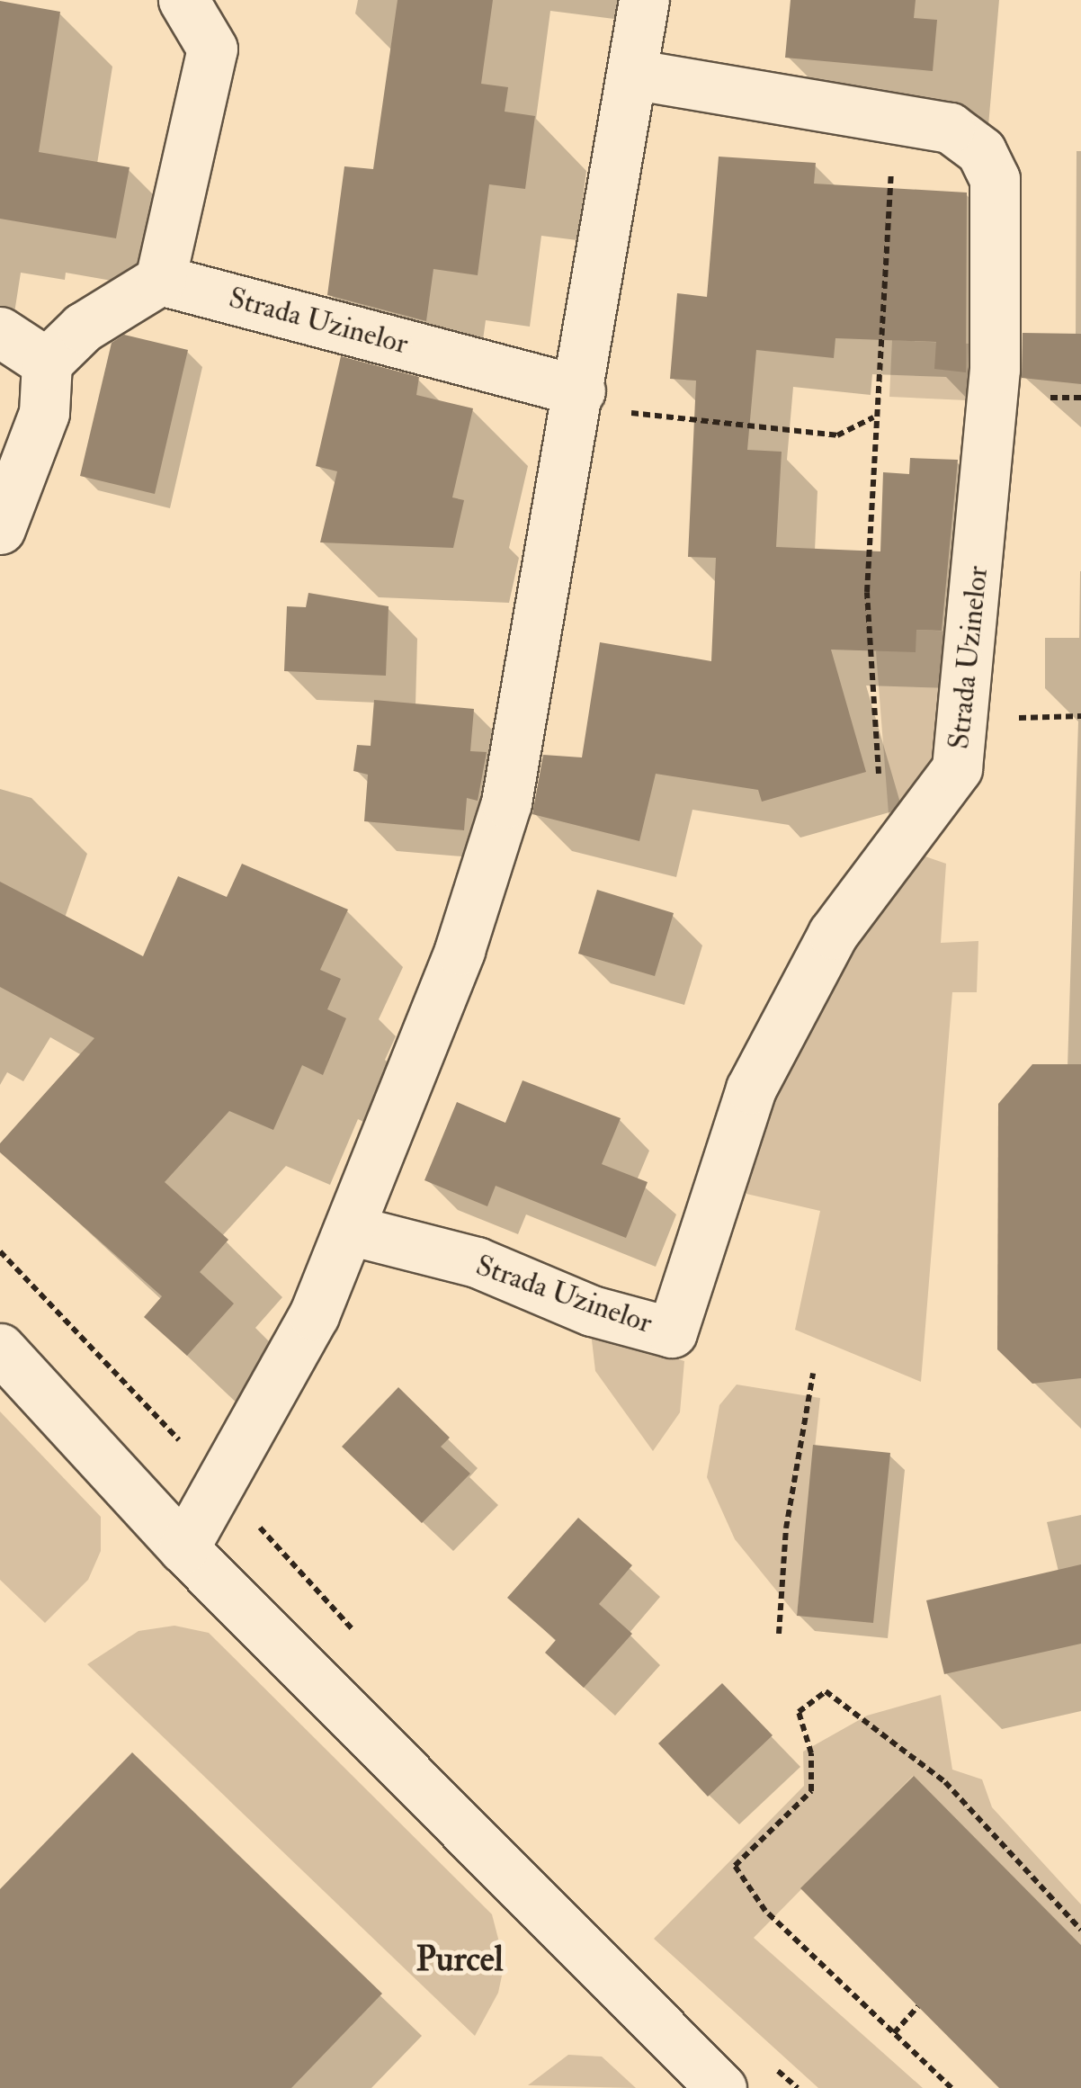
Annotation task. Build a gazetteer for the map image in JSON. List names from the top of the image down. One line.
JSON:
{"streets":{"street":["Strada Uzinelor"]},"districts":["Purcel"]}
